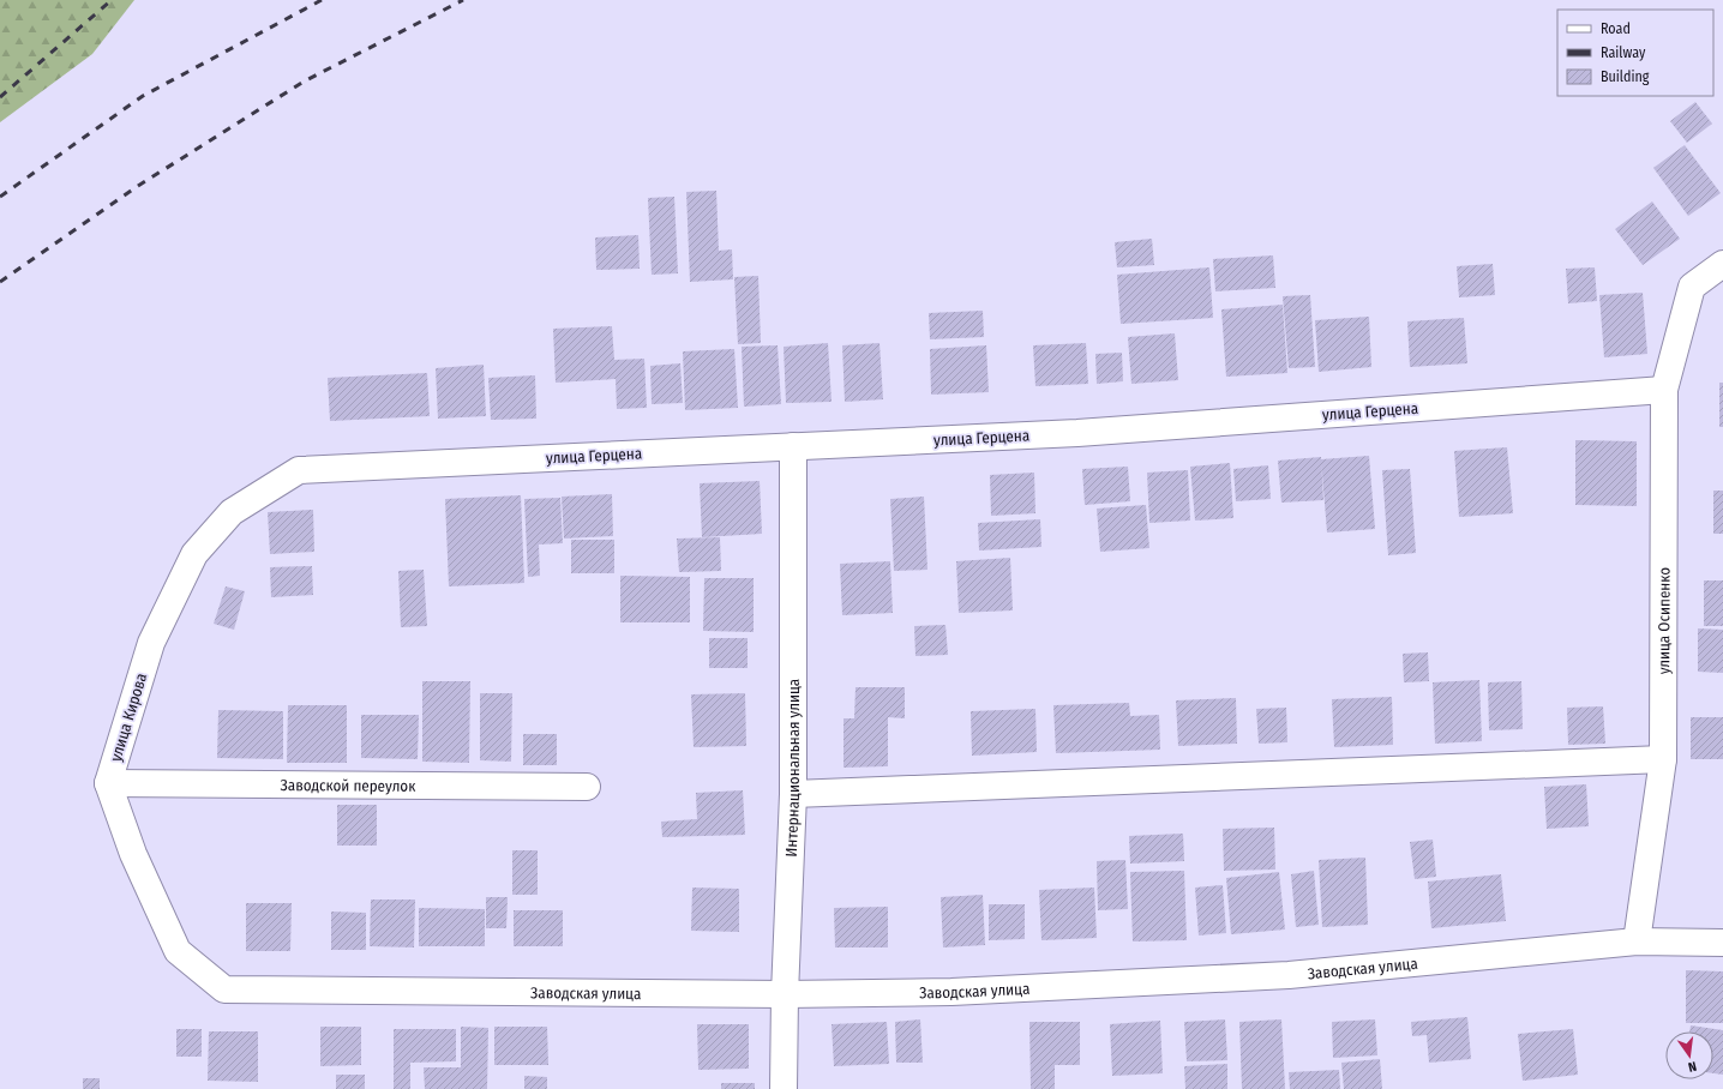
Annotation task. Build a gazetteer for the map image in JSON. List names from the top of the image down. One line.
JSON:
{"streets":{"street":["улица Герцена","улица Осипенко","улица Кирова","Интернациональная улица","Заводской переулок","Заводская улица"]},"crossings":[["улица Герцена","улица Осипенко"],["улица Герцена","улица Кирова"],["улица Герцена","Интернациональная улица"],["улица Осипенко","Заводская улица"],["улица Кирова","Заводской переулок"],["улица Кирова","Заводская улица"],["Интернациональная улица","Заводская улица"],["Заводской переулок","Заводская улица"]],"legend":["Road","Railway","Building"],"north":"bottom"}
